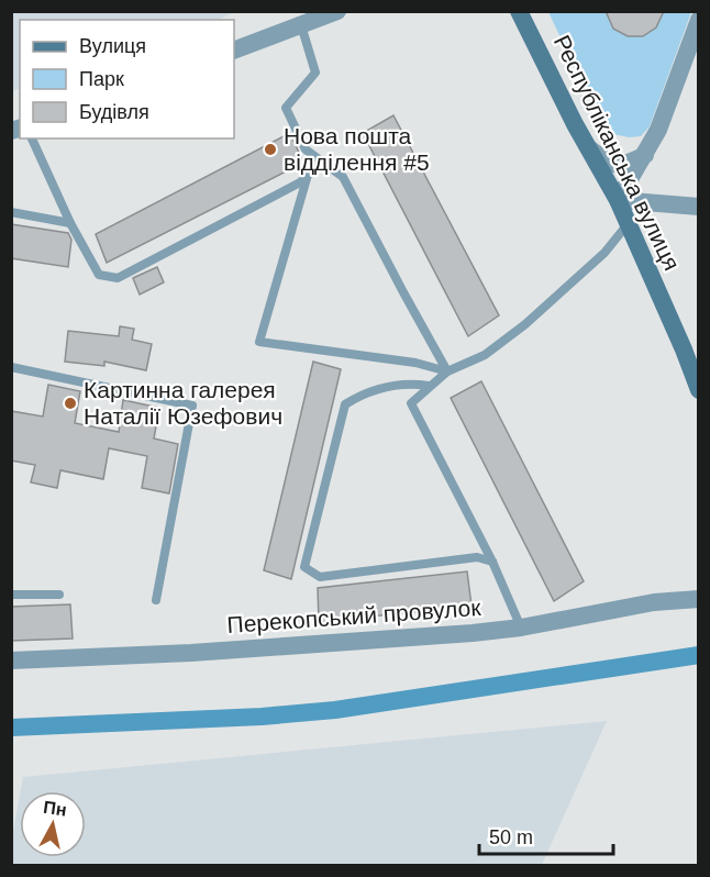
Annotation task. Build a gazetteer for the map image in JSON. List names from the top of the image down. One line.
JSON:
{"streets":{"main road":["Республіканська вулиця"],"street":["Перекопський провулок"]},"places":["Нова пошта відділення #5","Картинна галерея Наталії Юзефович"],"legend":["Вулиця","Парк","Будівля"],"scale_bar":"50 m","north":"top"}
